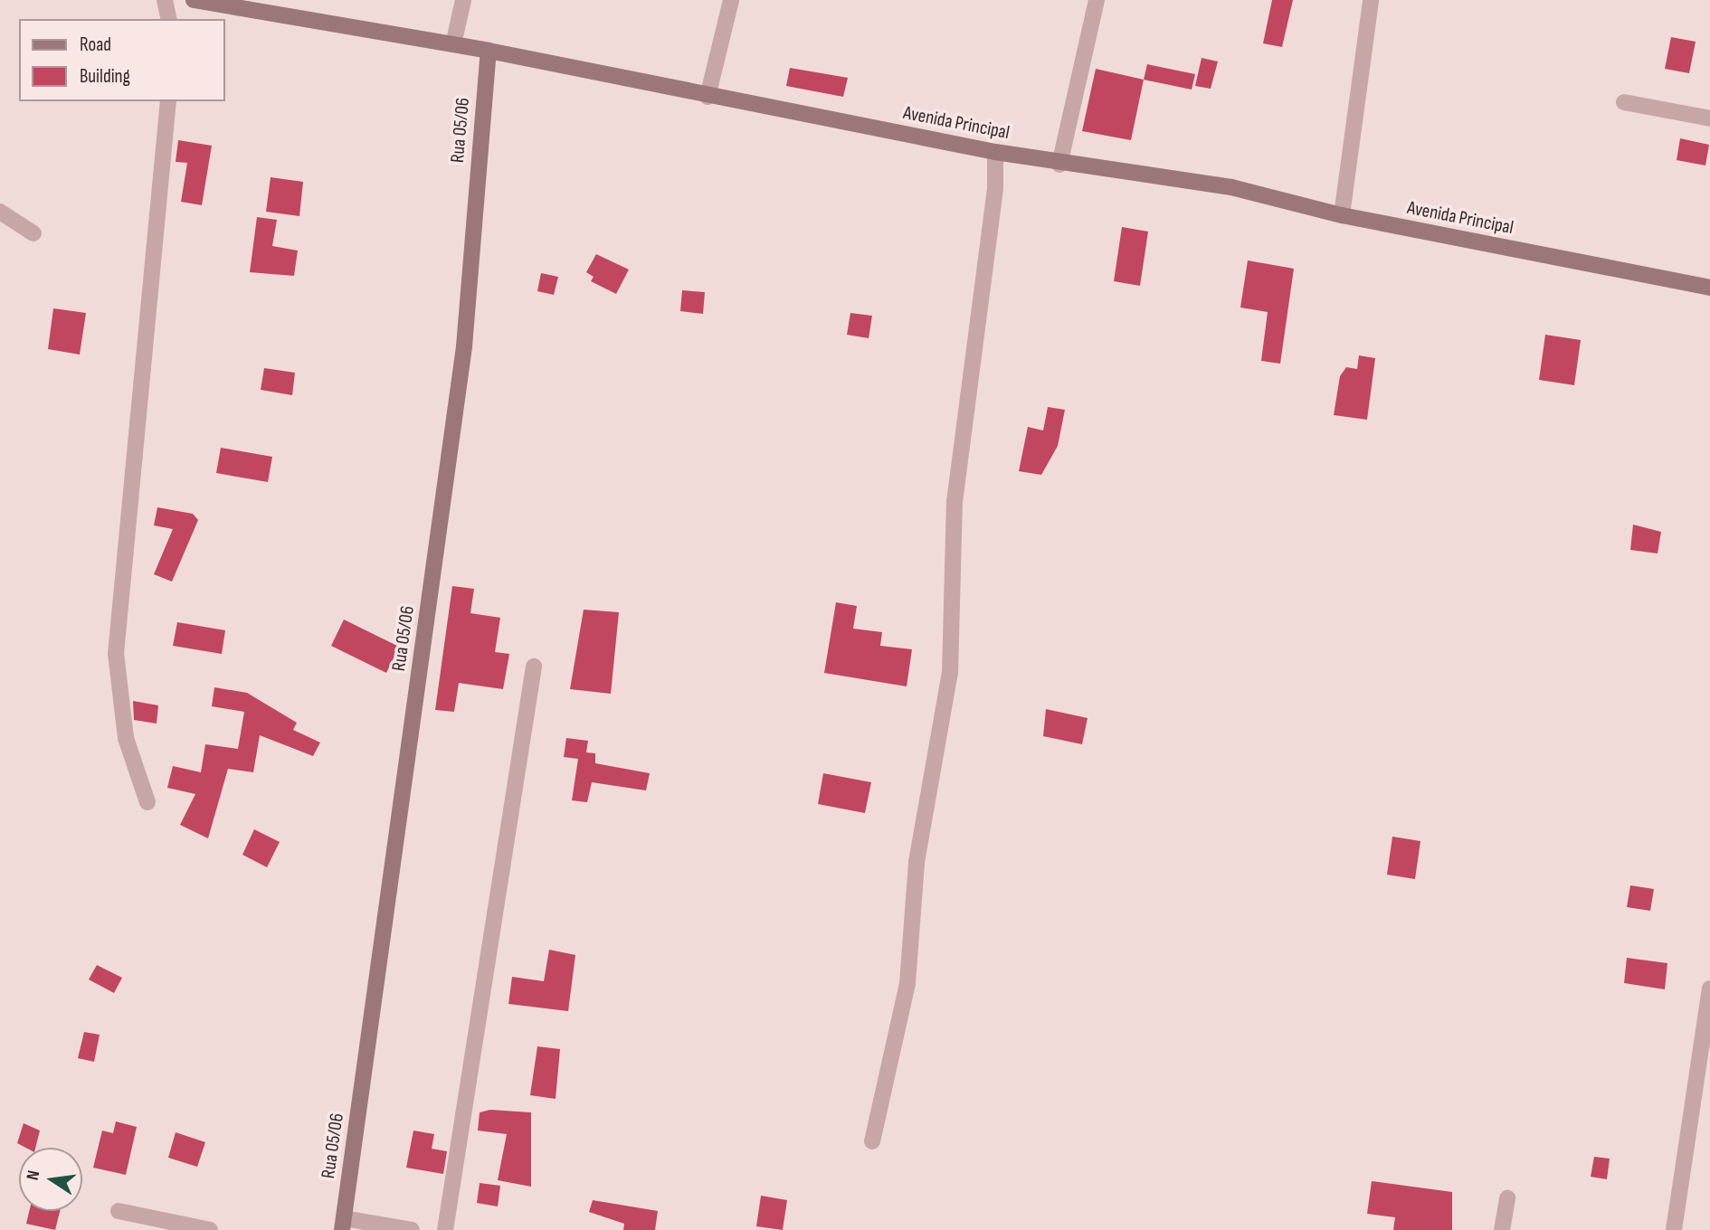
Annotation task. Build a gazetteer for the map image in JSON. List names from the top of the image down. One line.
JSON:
{"streets":{"street":["Avenida Principal","Rua 05/06"]},"crossings":[["Avenida Principal","Rua 05/06"]],"legend":["Road","Building"],"north":"left"}
